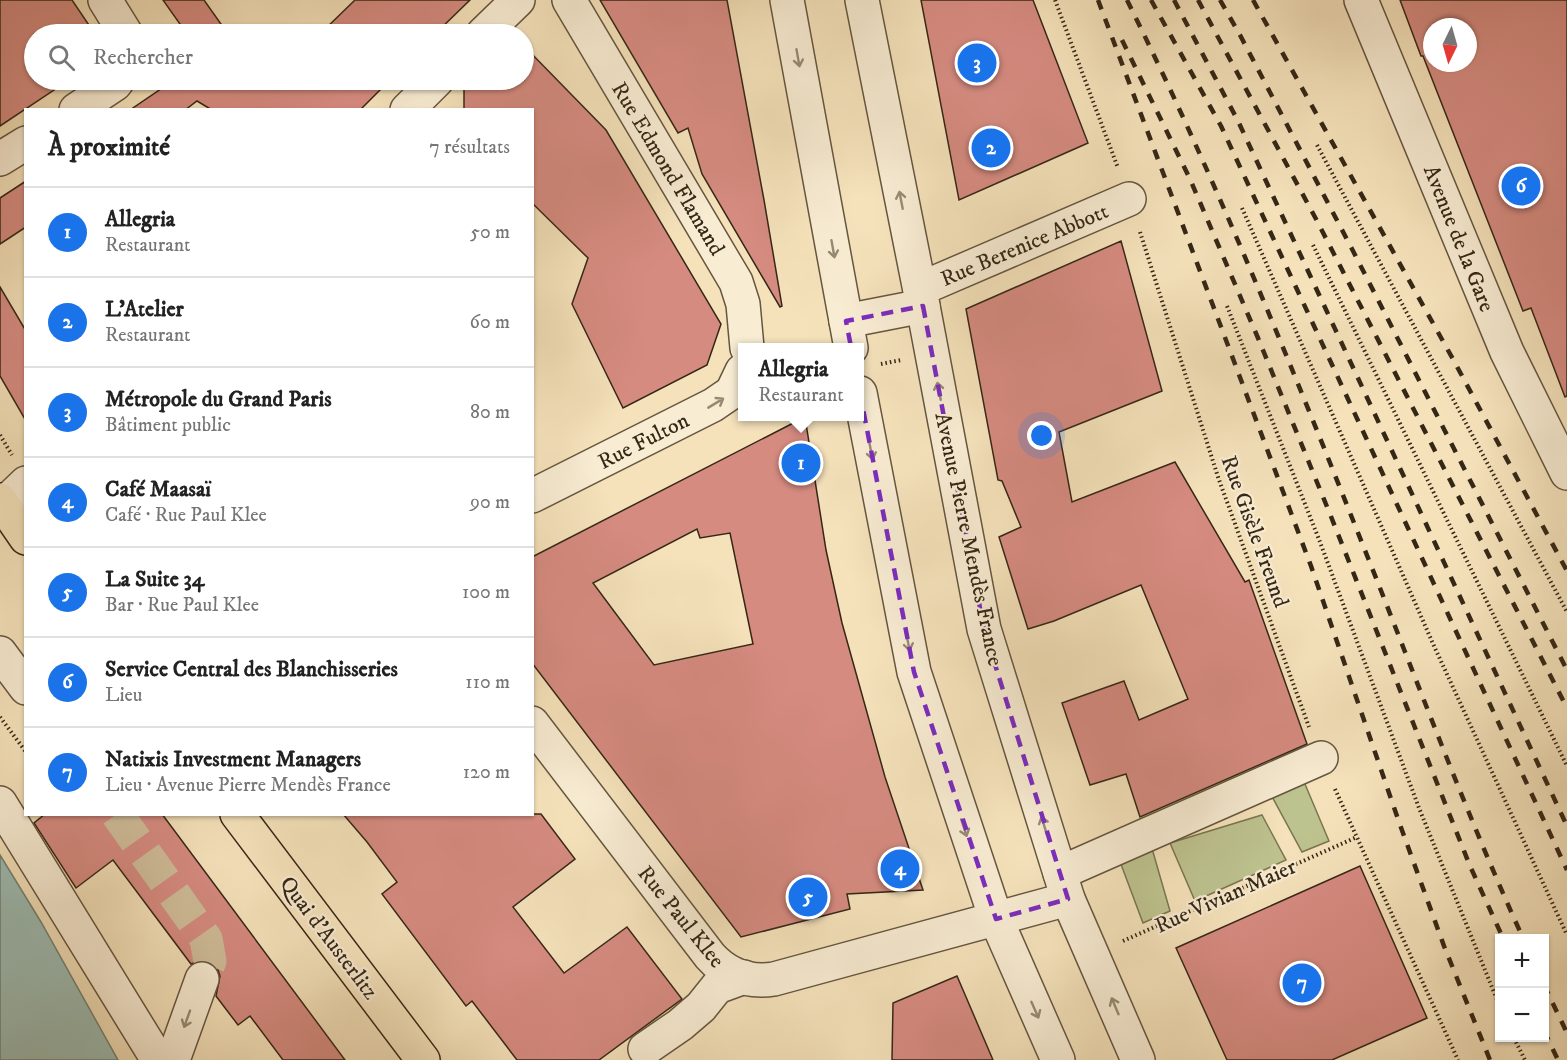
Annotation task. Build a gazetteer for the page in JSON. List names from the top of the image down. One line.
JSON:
{"streets":{"main road":["Quai d'Austerlitz"],"street":["Rue Edmond Flamand","Avenue de la Gare","Rue Berenice Abbott","Rue Fulton","Avenue Pierre Mendès France","Rue Paul Klee"],"path":["Rue Gisèle Freund","Rue Vivian Maier"]},"crossings":[["Rue Berenice Abbott","Rue Gisèle Freund"],["Rue Berenice Abbott","Avenue Pierre Mendès France"],["Rue Gisèle Freund","Rue Vivian Maier"],["Avenue Pierre Mendès France","Rue Vivian Maier"],["Avenue Pierre Mendès France","Rue Paul Klee"]],"one_way":["Rue Fulton"],"north":"bottom","page":{"search":"Rechercher","pins":["3","2","6","1","4","5","7"],"heading":["À proximité","7 résultats"],"list":[{"mark":"1","name":"Allegria","note":"Restaurant","value":"50 m"},{"mark":"2","name":"L'Atelier","note":"Restaurant","value":"60 m"},{"mark":"3","name":"Métropole du Grand Paris","note":"Bâtiment public","value":"80 m"},{"mark":"4","name":"Café Maasaï","note":"Café · Rue Paul Klee","value":"90 m"},{"mark":"5","name":"La Suite 34","note":"Bar · Rue Paul Klee","value":"100 m"},{"mark":"6","name":"Service Central des Blanchisseries","note":"Lieu","value":"110 m"},{"mark":"7","name":"Natixis Investment Managers","note":"Lieu · Avenue Pierre Mendès France","value":"120 m"}],"popup":["Allegria","Restaurant"],"map_buttons":["+","−"]}}
